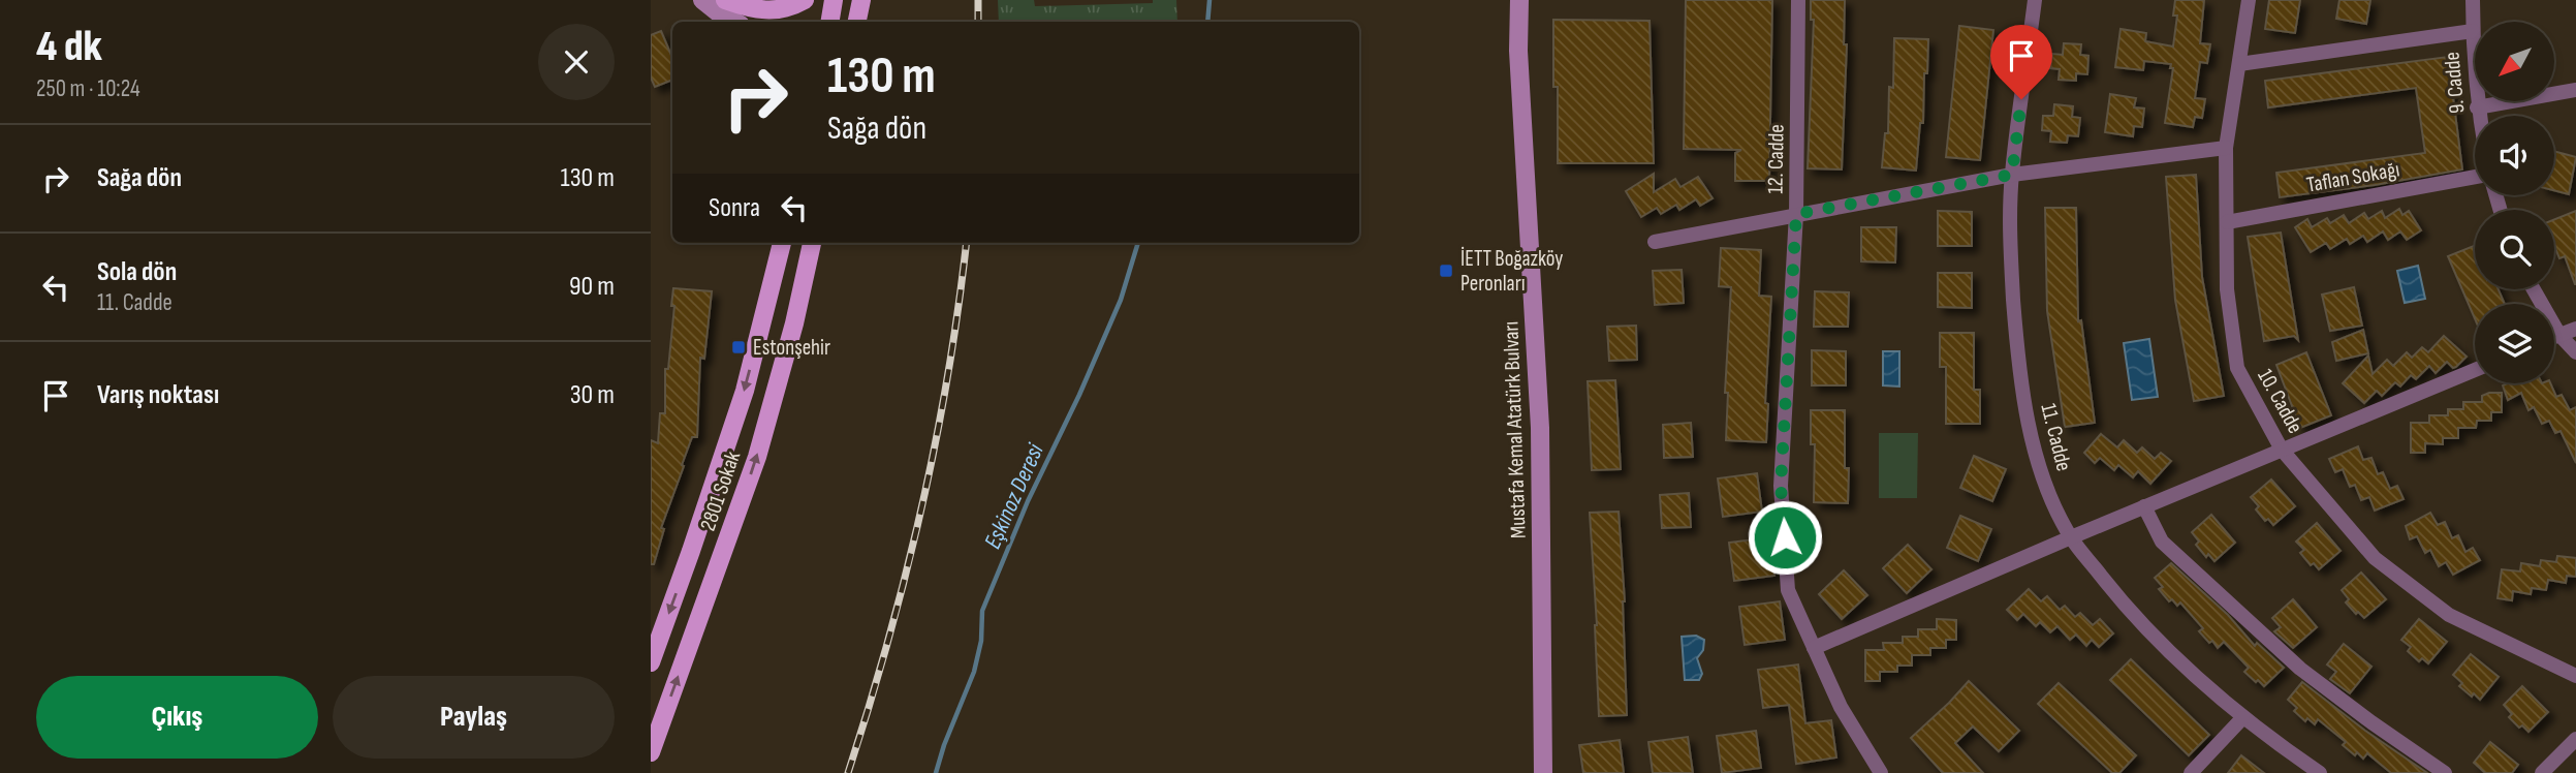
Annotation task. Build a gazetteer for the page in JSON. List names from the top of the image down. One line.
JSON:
{"streets":{"main road":["2801 Sokak"],"street":["9. Cadde","12. Cadde","Taflan Sokağı","10. Cadde","Mustafa Kemal Atatürk Bulvarı","11. Cadde"]},"crossings":[["Taflan Sokağı","10. Cadde"]],"water":["Eşkinoz Deresi"],"places":{"transit":["İETT Boğazköy Peronları","Estonşehir"]},"north":"bottom left","page":{"heading":["4 dk","250 m · 10:24"],"turn":["130 m","Sağa dön"],"list":[{"name":"Sağa dön","value":"130 m"},{"name":"Sola dön","note":"11. Cadde","value":"90 m"},{"name":"Varış noktası","value":"30 m"}],"then":"Sonra","buttons":["Çıkış","Paylaş"]}}
